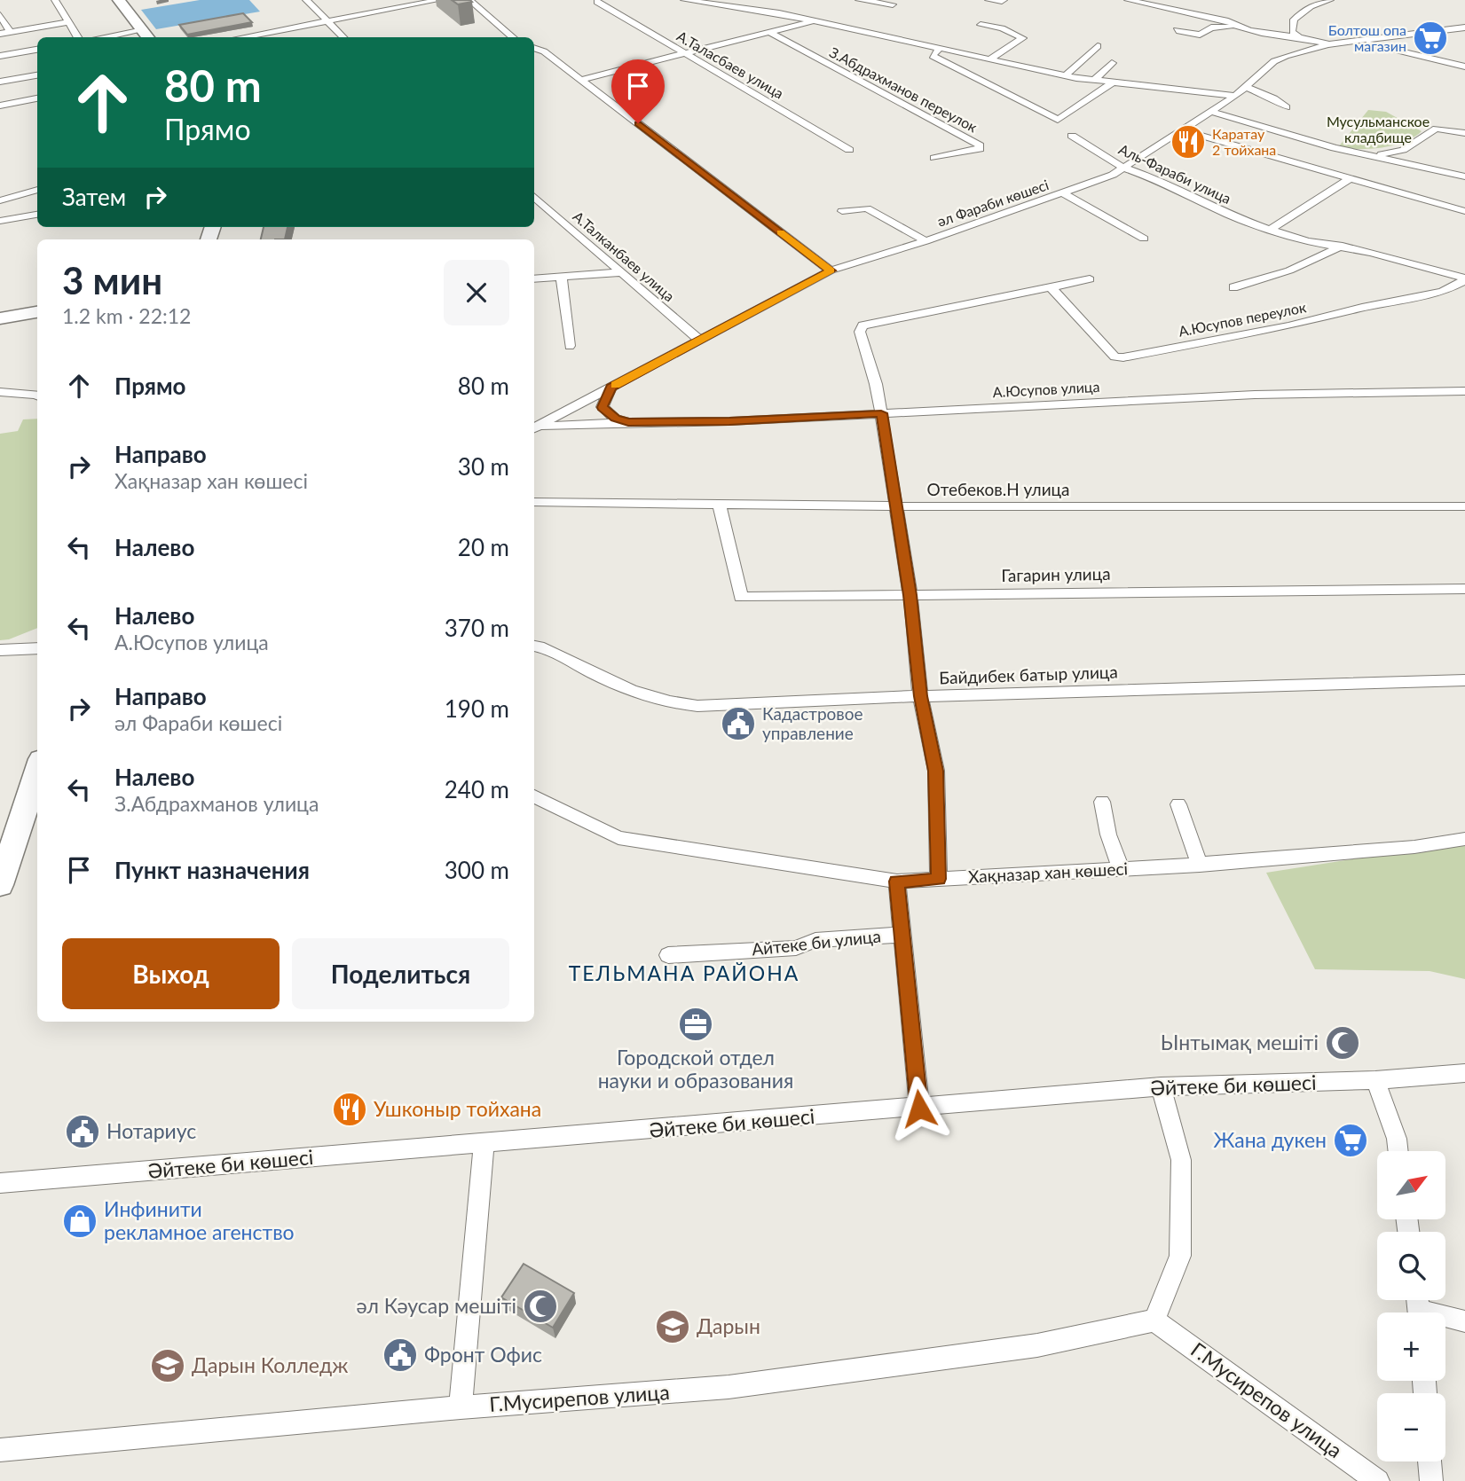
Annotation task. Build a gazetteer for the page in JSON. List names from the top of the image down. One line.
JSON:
{"streets":{"street":["А.Таласбаев улица","З.Абдрахманов переулок","Аль-Фараби улица","әл Фараби көшесі","А.Талканбаев улица","А.Юсупов переулок","А.Юсупов улица","Отебеков.Н улица","Гагарин улица","Байдибек батыр улица","Хақназар хан көшесі","Айтеке би улица","Әйтеке би көшесі","Г.Мусирепов улица"]},"crossings":[["Аль-Фараби улица","әл Фараби көшесі"],["Аль-Фараби улица","А.Юсупов переулок"],["әл Фараби көшесі","А.Талканбаев улица"],["әл Фараби көшесі","А.Юсупов улица"],["Отебеков.Н улица","Гагарин улица"],["Айтеке би улица","Әйтеке би көшесі"]],"districts":["ТЕЛЬМАНА РАЙОНА"],"parks":["Мусульманское кладбище"],"places":{"supermarket":["Болтош опа магазин","Жана дукен"],"restaurant":["Каратау 2 тойхана","Ушконыр тойхана"],"public building":["Кадастровое управление","Нотариус","Фронт Офис"],"office":["Городской отдел науки и образования"],"mosque":["Ынтымақ мешіті","әл Кәусар мешіті"],"shop":["Инфинити рекламное агенство"],"school or university":["Дарын","Дарын Колледж"]},"north":"top right","page":{"turn":["80 m","Прямо"],"then":"Затем","heading":["3 мин","1.2 km · 22:12"],"list":[{"name":"Прямо","value":"80 m"},{"name":"Направо","note":"Хақназар хан көшесі","value":"30 m"},{"name":"Налево","value":"20 m"},{"name":"Налево","note":"А.Юсупов улица","value":"370 m"},{"name":"Направо","note":"әл Фараби көшесі","value":"190 m"},{"name":"Налево","note":"З.Абдрахманов улица","value":"240 m"},{"name":"Пункт назначения","value":"300 m"}],"buttons":["Выход","Поделиться"],"map_buttons":["+","−"]}}
